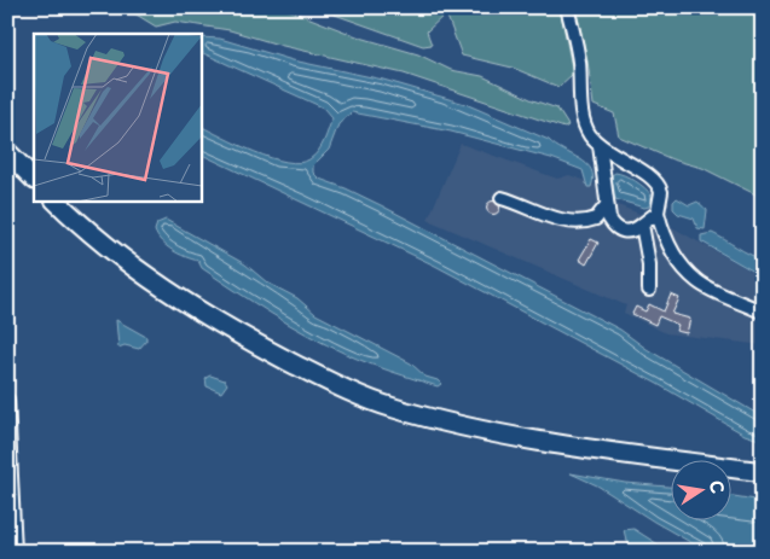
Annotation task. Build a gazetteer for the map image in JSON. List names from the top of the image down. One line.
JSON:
{"north":"right"}
